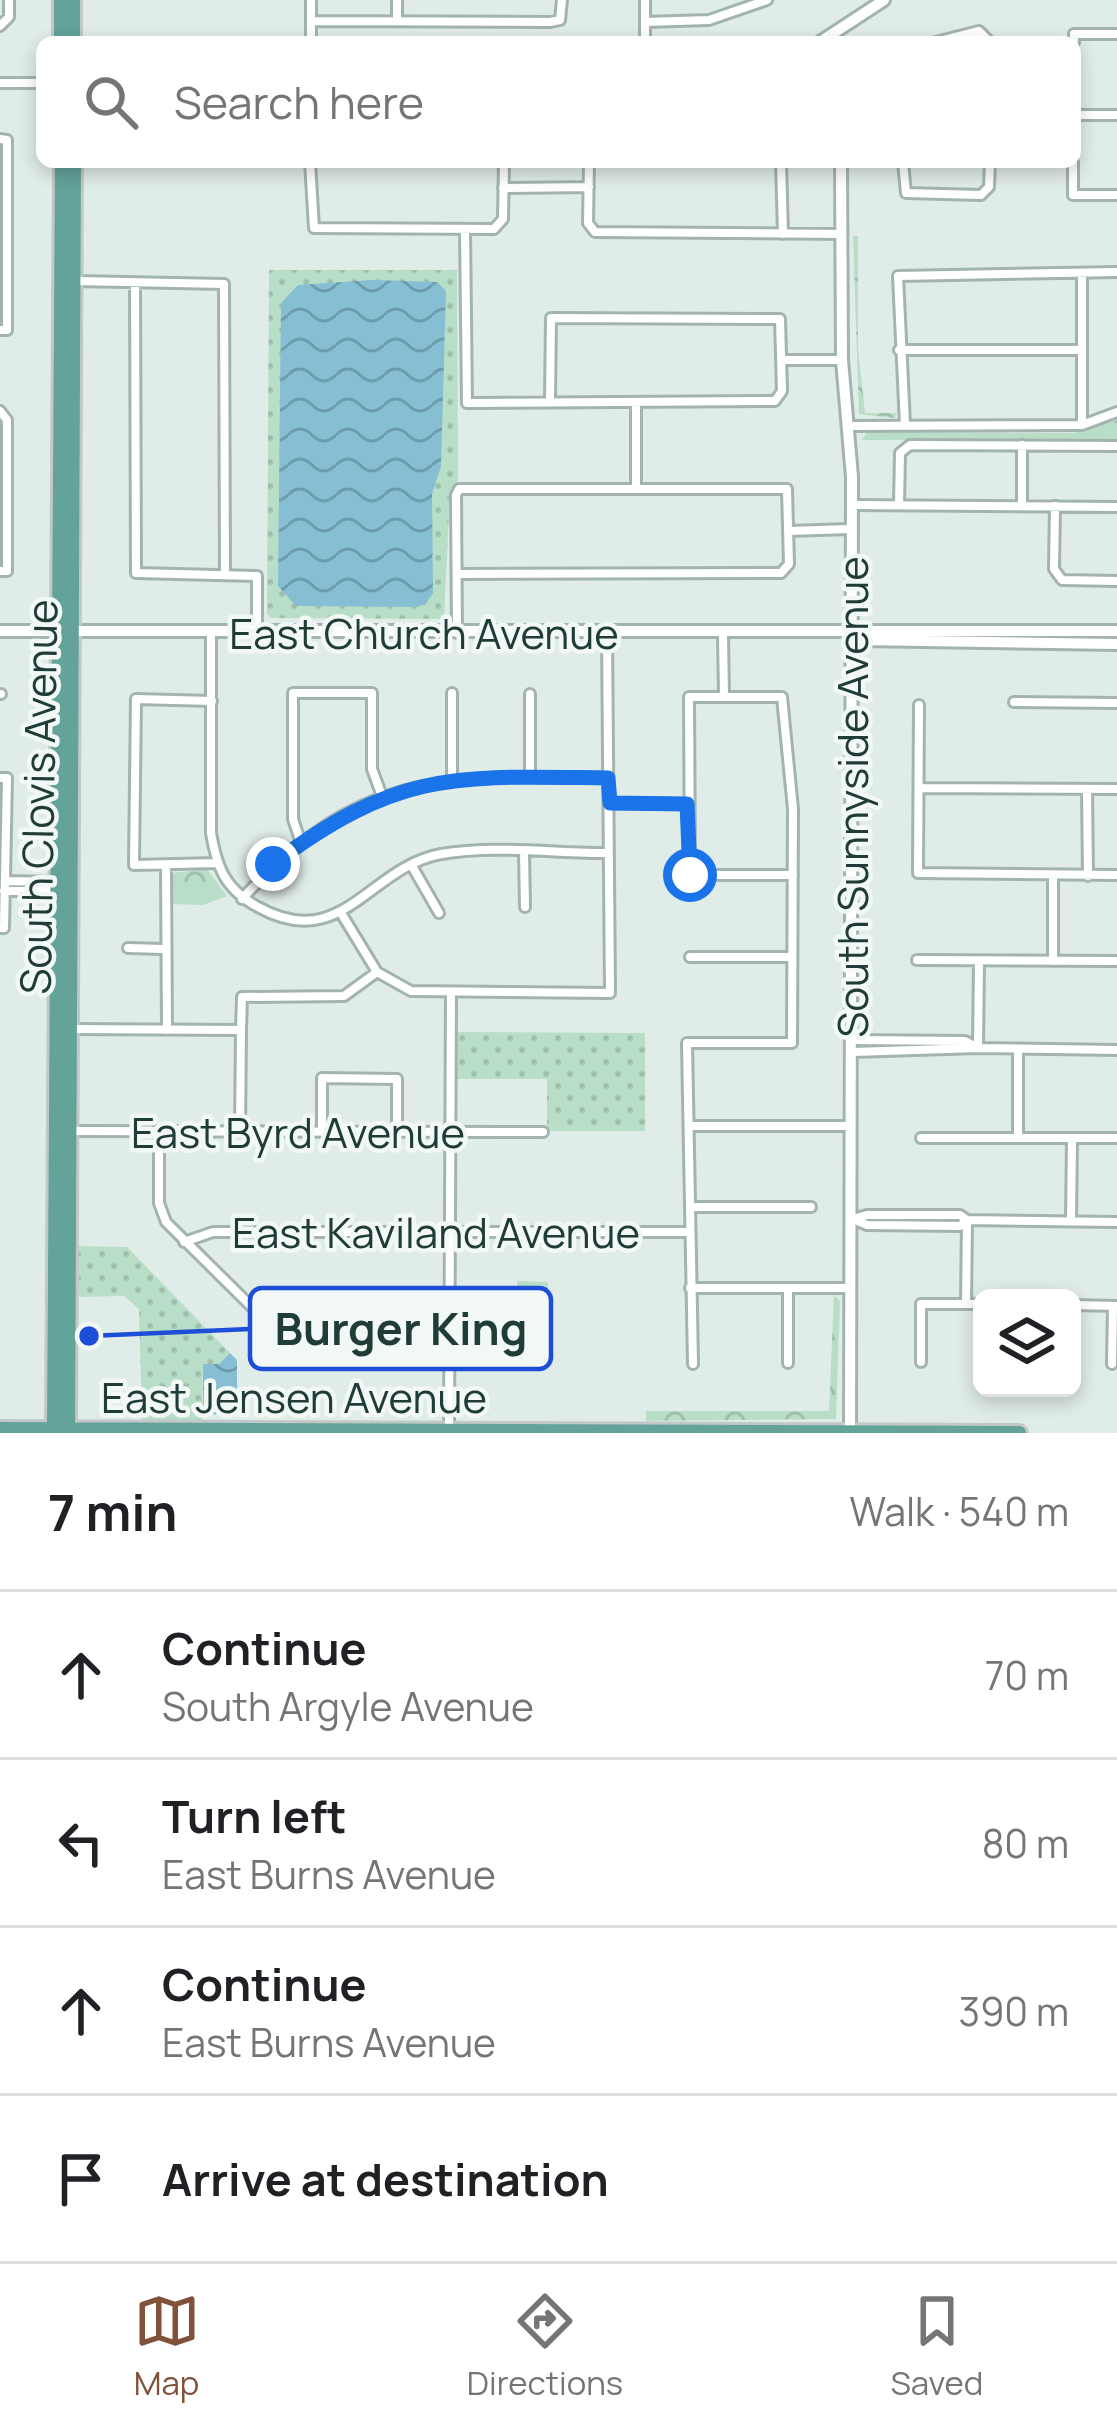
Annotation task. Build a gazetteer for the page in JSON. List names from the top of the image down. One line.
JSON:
{"streets":{"main road":["South Clovis Avenue","East Jensen Avenue"],"street":["East Church Avenue","South Sunnyside Avenue","East Byrd Avenue","East Kaviland Avenue"]},"crossings":[["East Church Avenue","South Clovis Avenue"],["East Church Avenue","South Sunnyside Avenue"],["South Clovis Avenue","East Byrd Avenue"],["South Clovis Avenue","East Jensen Avenue"],["South Sunnyside Avenue","East Jensen Avenue"]],"places":["Burger King"],"page":{"search":"Search here","heading":["7 min","Walk · 540 m"],"list":[["Continue","South Argyle Avenue","70 m"],["Turn left","East Burns Avenue","80 m"],["Continue","East Burns Avenue","390 m"],"Arrive at destination"],"nav":["Map","Directions","Saved"]}}
